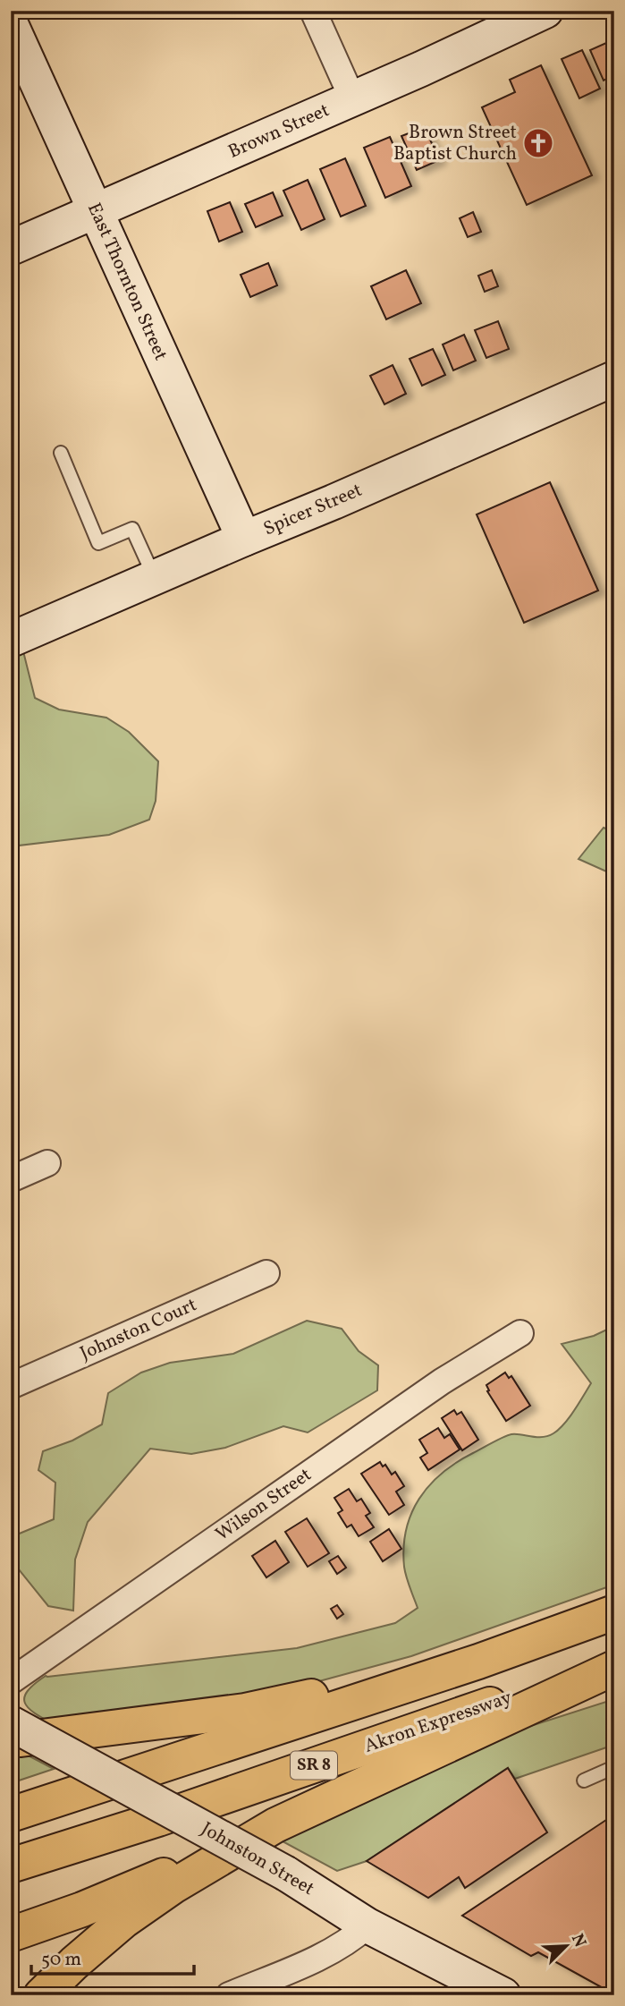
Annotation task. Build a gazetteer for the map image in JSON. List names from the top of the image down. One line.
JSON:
{"streets":{"highway":["Akron Expressway","SR 8"],"main road":["Brown Street","East Thornton Street","Spicer Street","Johnston Street"],"street":["Johnston Court","Wilson Street"]},"crossings":[["Brown Street","East Thornton Street"],["East Thornton Street","Spicer Street"]],"places":{"church":["Brown Street Baptist Church"]},"scale_bar":"50 m","north":"top right"}
